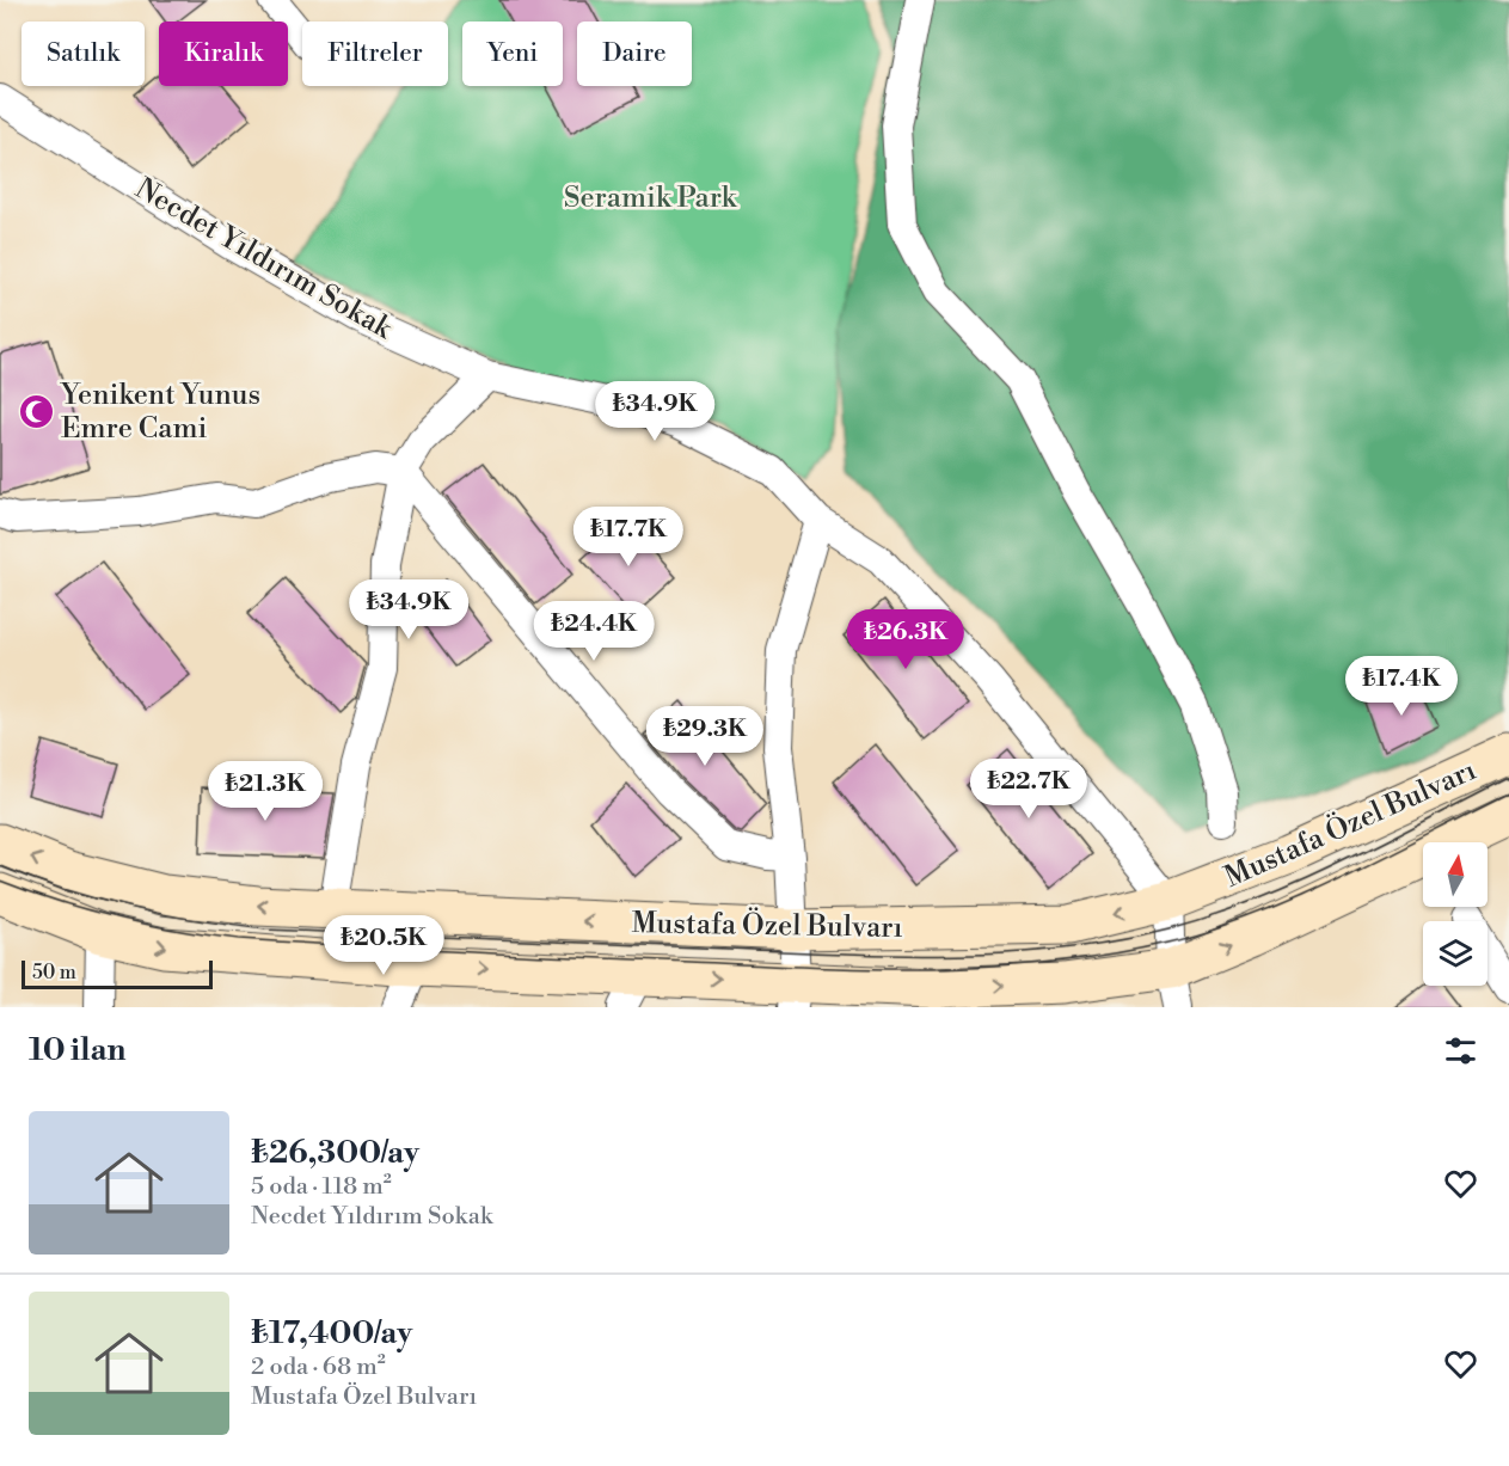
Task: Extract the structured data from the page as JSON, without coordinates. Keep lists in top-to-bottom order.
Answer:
{
  "streets": {
    "main road": ["Mustafa Özel Bulvarı"],
    "street": ["Necdet Yıldırım Sokak"]
  },
  "crossings": [
    ["Necdet Yıldırım Sokak", "Mustafa Özel Bulvarı"]
  ],
  "parks": ["Seramik Park"],
  "places": {
    "mosque": ["Yenikent Yunus Emre Cami"]
  },
  "scale_bar": "50 m",
  "north": "top",
  "page": {
    "chip": [
      "Satılık",
      "Kiralık",
      "Filtreler",
      "Yeni",
      "Daire"
    ],
    "price": [
      "₺34.9K",
      "₺17.7K",
      "₺34.9K",
      "₺24.4K",
      "₺26.3K",
      "₺17.4K",
      "₺29.3K",
      "₺22.7K",
      "₺21.3K",
      "₺20.5K"
    ],
    "scale": "50 m",
    "heading": "10 ilan",
    "list": [
      {
        "name": "₺26,300/ay",
        "note": "5 oda · 118 m² · Necdet Yıldırım Sokak"
      },
      {
        "name": "₺17,400/ay",
        "note": "2 oda · 68 m² · Mustafa Özel Bulvarı"
      }
    ]
  }
}
